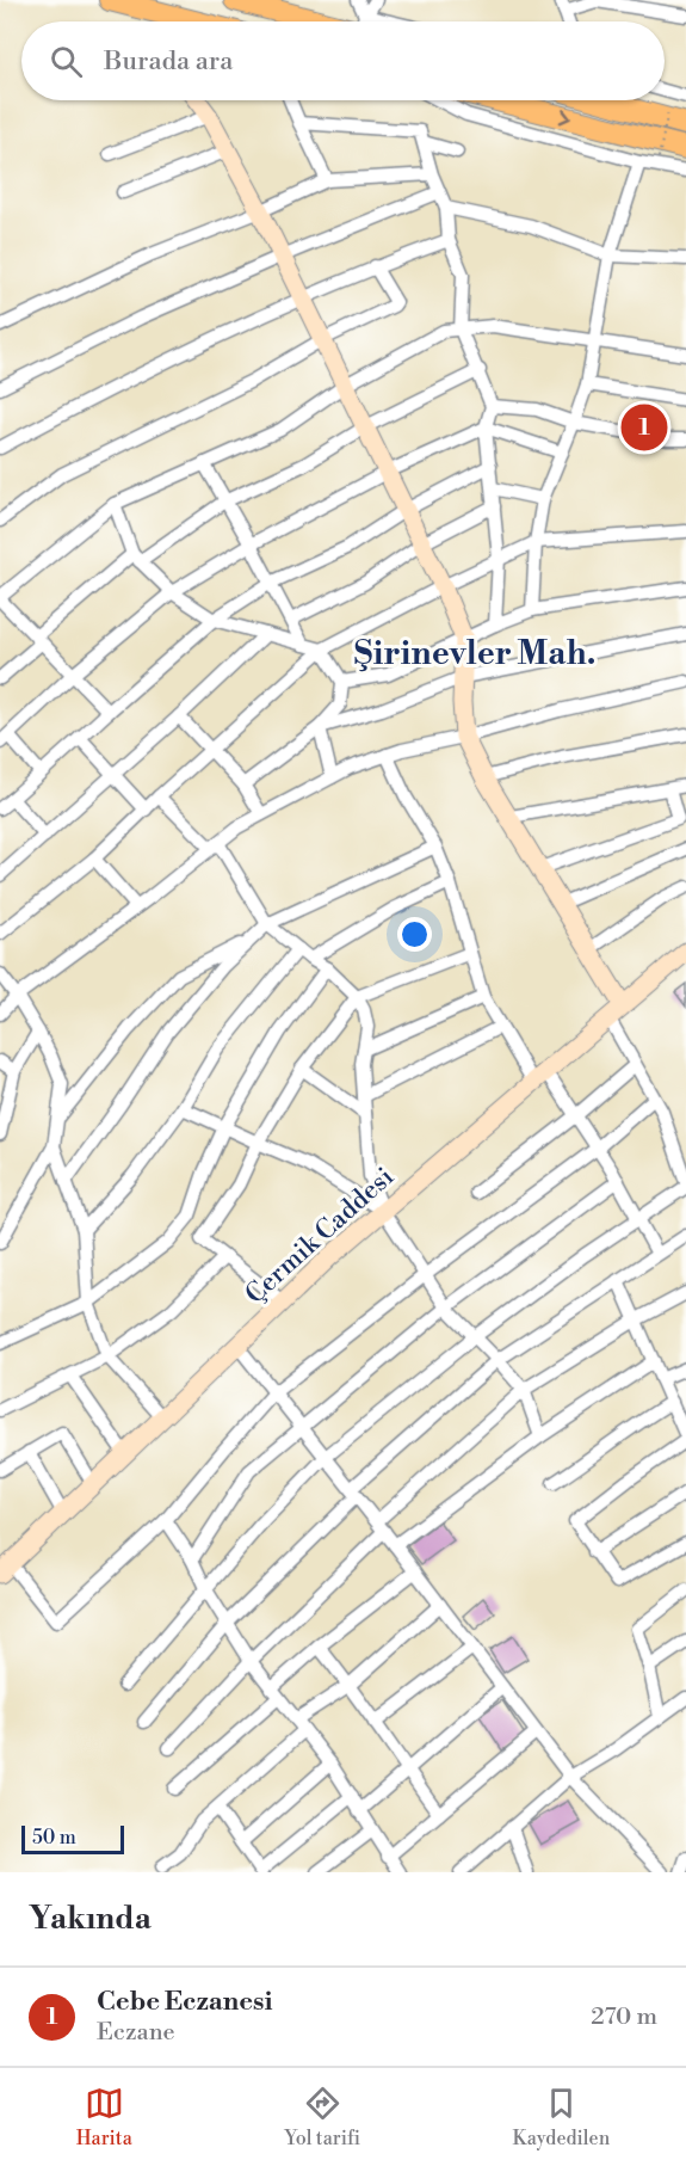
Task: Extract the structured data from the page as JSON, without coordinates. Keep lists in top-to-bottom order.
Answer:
{
  "streets": {
    "street": ["Çermik Caddesi"]
  },
  "districts": ["Şirinevler Mah."],
  "scale_bar": "50 m",
  "page": {
    "search": "Burada ara",
    "pins": "1",
    "scale": "50 m",
    "heading": "Yakında",
    "list": [
      {
        "mark": "1",
        "name": "Cebe Eczanesi",
        "note": "Eczane",
        "value": "270 m"
      }
    ],
    "nav": ["Harita", "Yol tarifi", "Kaydedilen"]
  }
}
